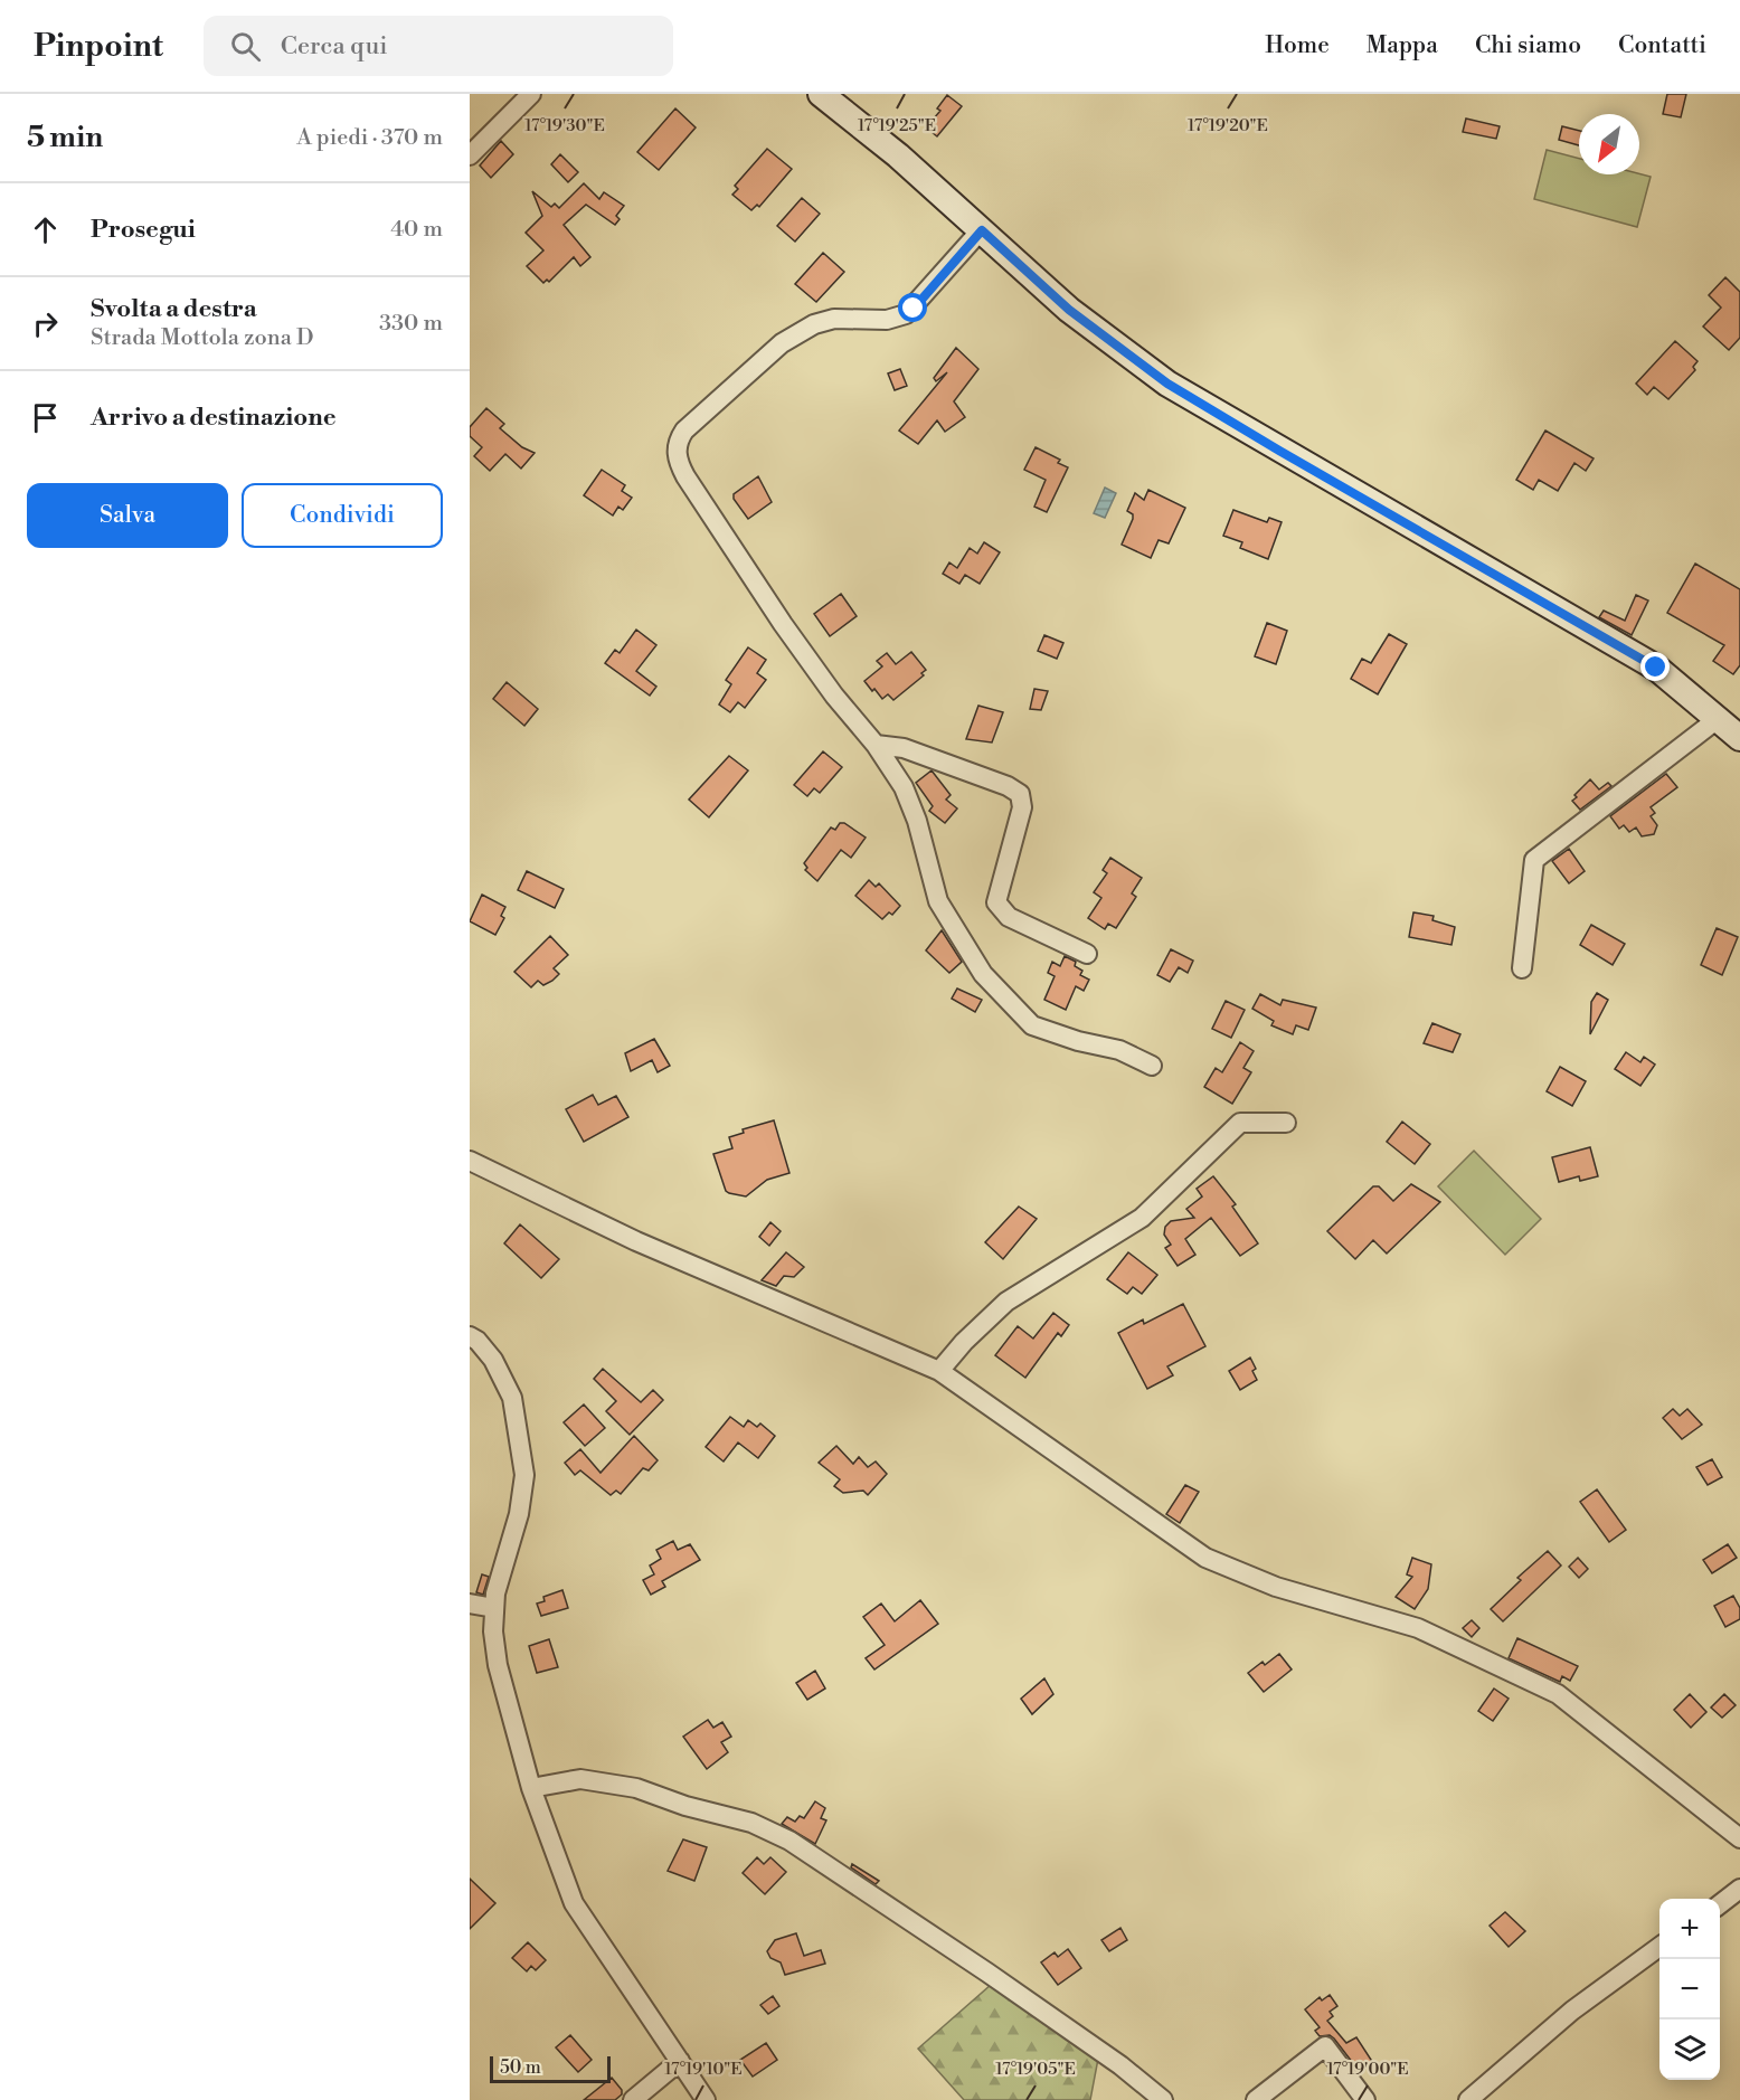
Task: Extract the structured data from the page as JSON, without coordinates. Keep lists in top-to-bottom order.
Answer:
{
  "scale_bar": "50 m",
  "north": "bottom left",
  "page": {
    "header": "Pinpoint",
    "search": "Cerca qui",
    "nav": [
      "Home",
      "Mappa",
      "Chi siamo",
      "Contatti"
    ],
    "heading": ["5 min", "A piedi · 370 m"],
    "list": [
      ["Prosegui", "40 m"],
      ["Svolta a destra", "Strada Mottola zona D", "330 m"],
      "Arrivo a destinazione"
    ],
    "buttons": ["Salva", "Condividi"],
    "map_buttons": ["+", "−"],
    "scale": "50 m"
  },
  "coordinates": [
    "17°19'30\"E",
    "17°19'25\"E",
    "17°19'20\"E",
    "17°19'10\"E",
    "17°19'05\"E",
    "17°19'00\"E"
  ]
}
